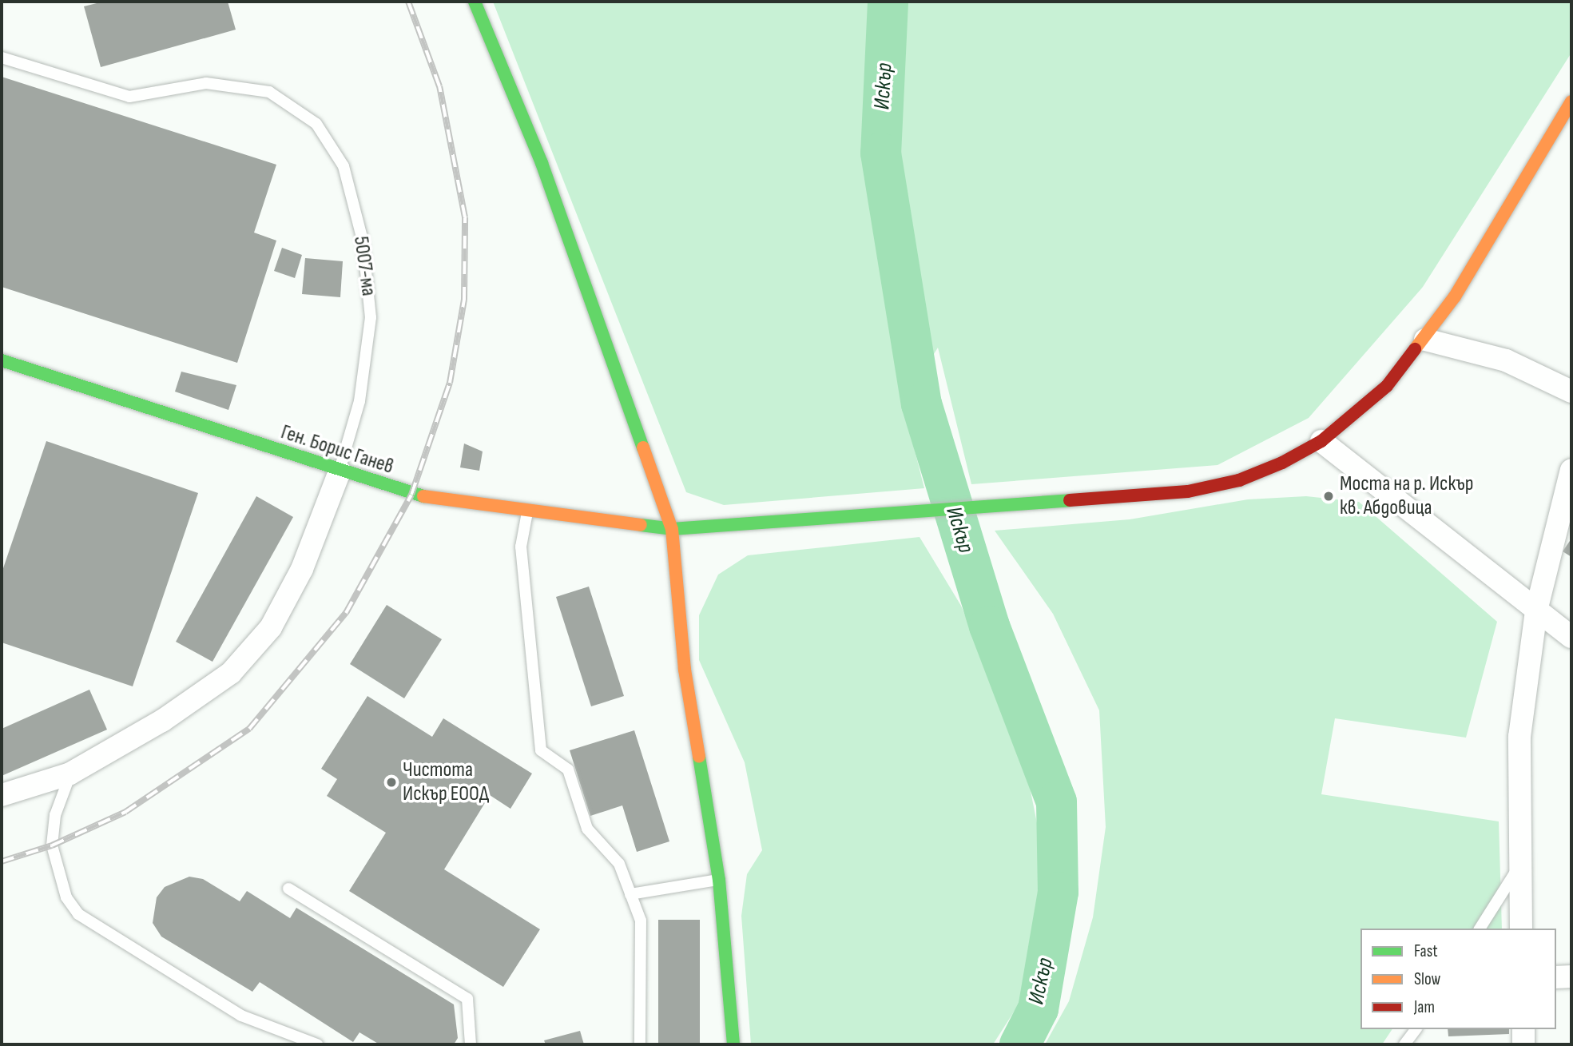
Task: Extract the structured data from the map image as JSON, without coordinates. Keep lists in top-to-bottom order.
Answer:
{
  "streets": {
    "street": ["Ген. Борис Ганев"],
    "lane": ["5007-ма"]
  },
  "crossings": [
    ["5007-ма", "Ген. Борис Ганев"]
  ],
  "water": ["Искър"],
  "places": ["Моста на р. Искър кв. Абдовица", "Чистота Искър ЕООД"],
  "legend": ["Fast", "Slow", "Jam"]
}
